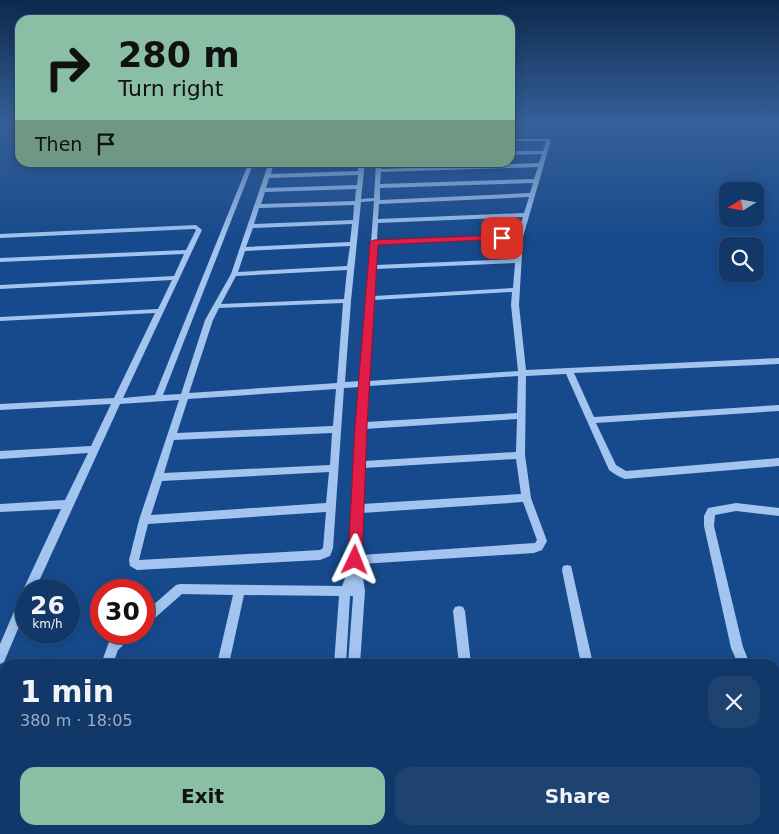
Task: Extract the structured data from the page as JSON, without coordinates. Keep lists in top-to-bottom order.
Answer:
{
  "north": "left",
  "page": {
    "turn": ["280 m", "Turn right"],
    "then": "Then",
    "speed": "26 km/h",
    "limit": "30",
    "heading": ["1 min", "380 m · 18:05"],
    "buttons": ["Exit", "Share"]
  }
}
